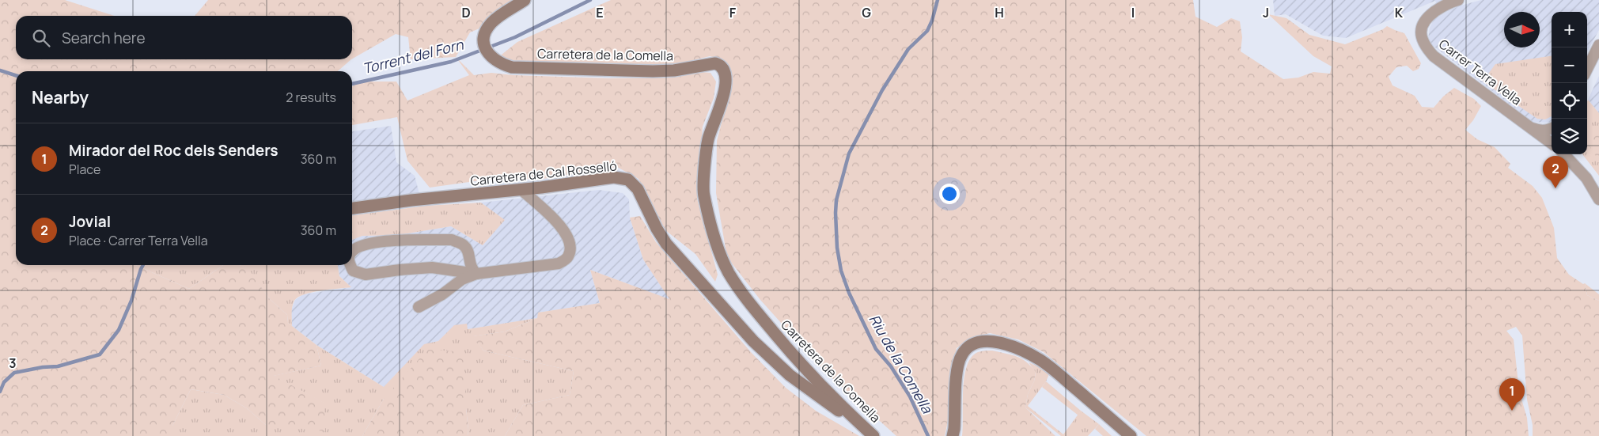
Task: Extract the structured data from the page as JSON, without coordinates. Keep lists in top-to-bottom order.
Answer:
{
  "streets": {
    "main road": ["Carretera de la Comella", "Carretera de Cal Rosselló"],
    "street": ["Carrer Terra Vella"]
  },
  "crossings": [
    ["Carretera de la Comella", "Carretera de Cal Rosselló"]
  ],
  "water": ["Torrent del Forn", "Riu de la Comella"],
  "north": "right",
  "page": {
    "map_buttons": ["+", "−"],
    "search": "Search here",
    "heading": ["Nearby", "2 results"],
    "list": [
      {
        "mark": "1",
        "name": "Mirador del Roc dels Senders",
        "note": "Place",
        "value": "360 m"
      },
      {
        "mark": "2",
        "name": "Jovial",
        "note": "Place · Carrer Terra Vella",
        "value": "360 m"
      }
    ],
    "pins": ["2", "1"]
  },
  "grid": {
    "columns": [
      "D",
      "E",
      "F",
      "G",
      "H",
      "I",
      "J",
      "K"
    ],
    "rows": ["3"]
  }
}
